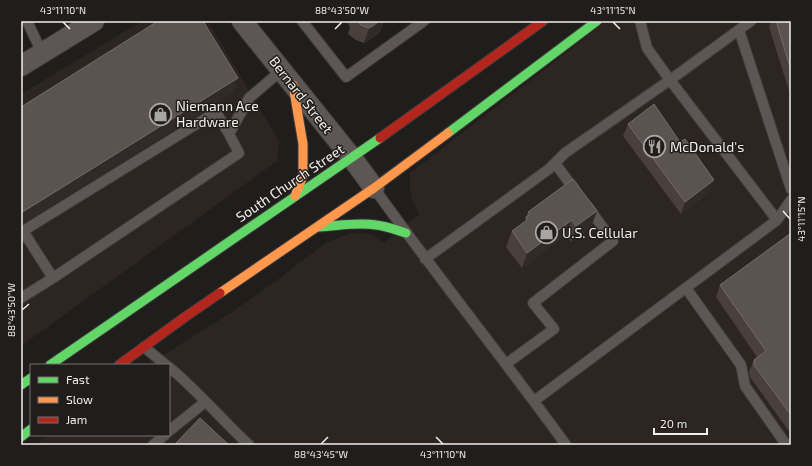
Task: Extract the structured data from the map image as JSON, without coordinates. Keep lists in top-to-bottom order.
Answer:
{
  "streets": {
    "main road": ["South Church Street"],
    "street": ["Bernard Street"]
  },
  "crossings": [
    ["Bernard Street", "South Church Street"]
  ],
  "places": {
    "shop": ["Niemann Ace Hardware", "U.S. Cellular"],
    "restaurant": ["McDonald's"]
  },
  "legend": ["Fast", "Slow", "Jam"],
  "scale_bar": "20 m",
  "coordinates": [
    "43°11'10\"N",
    "88°43'50\"W",
    "43°11'15\"N",
    "88°43'45\"W"
  ]
}
